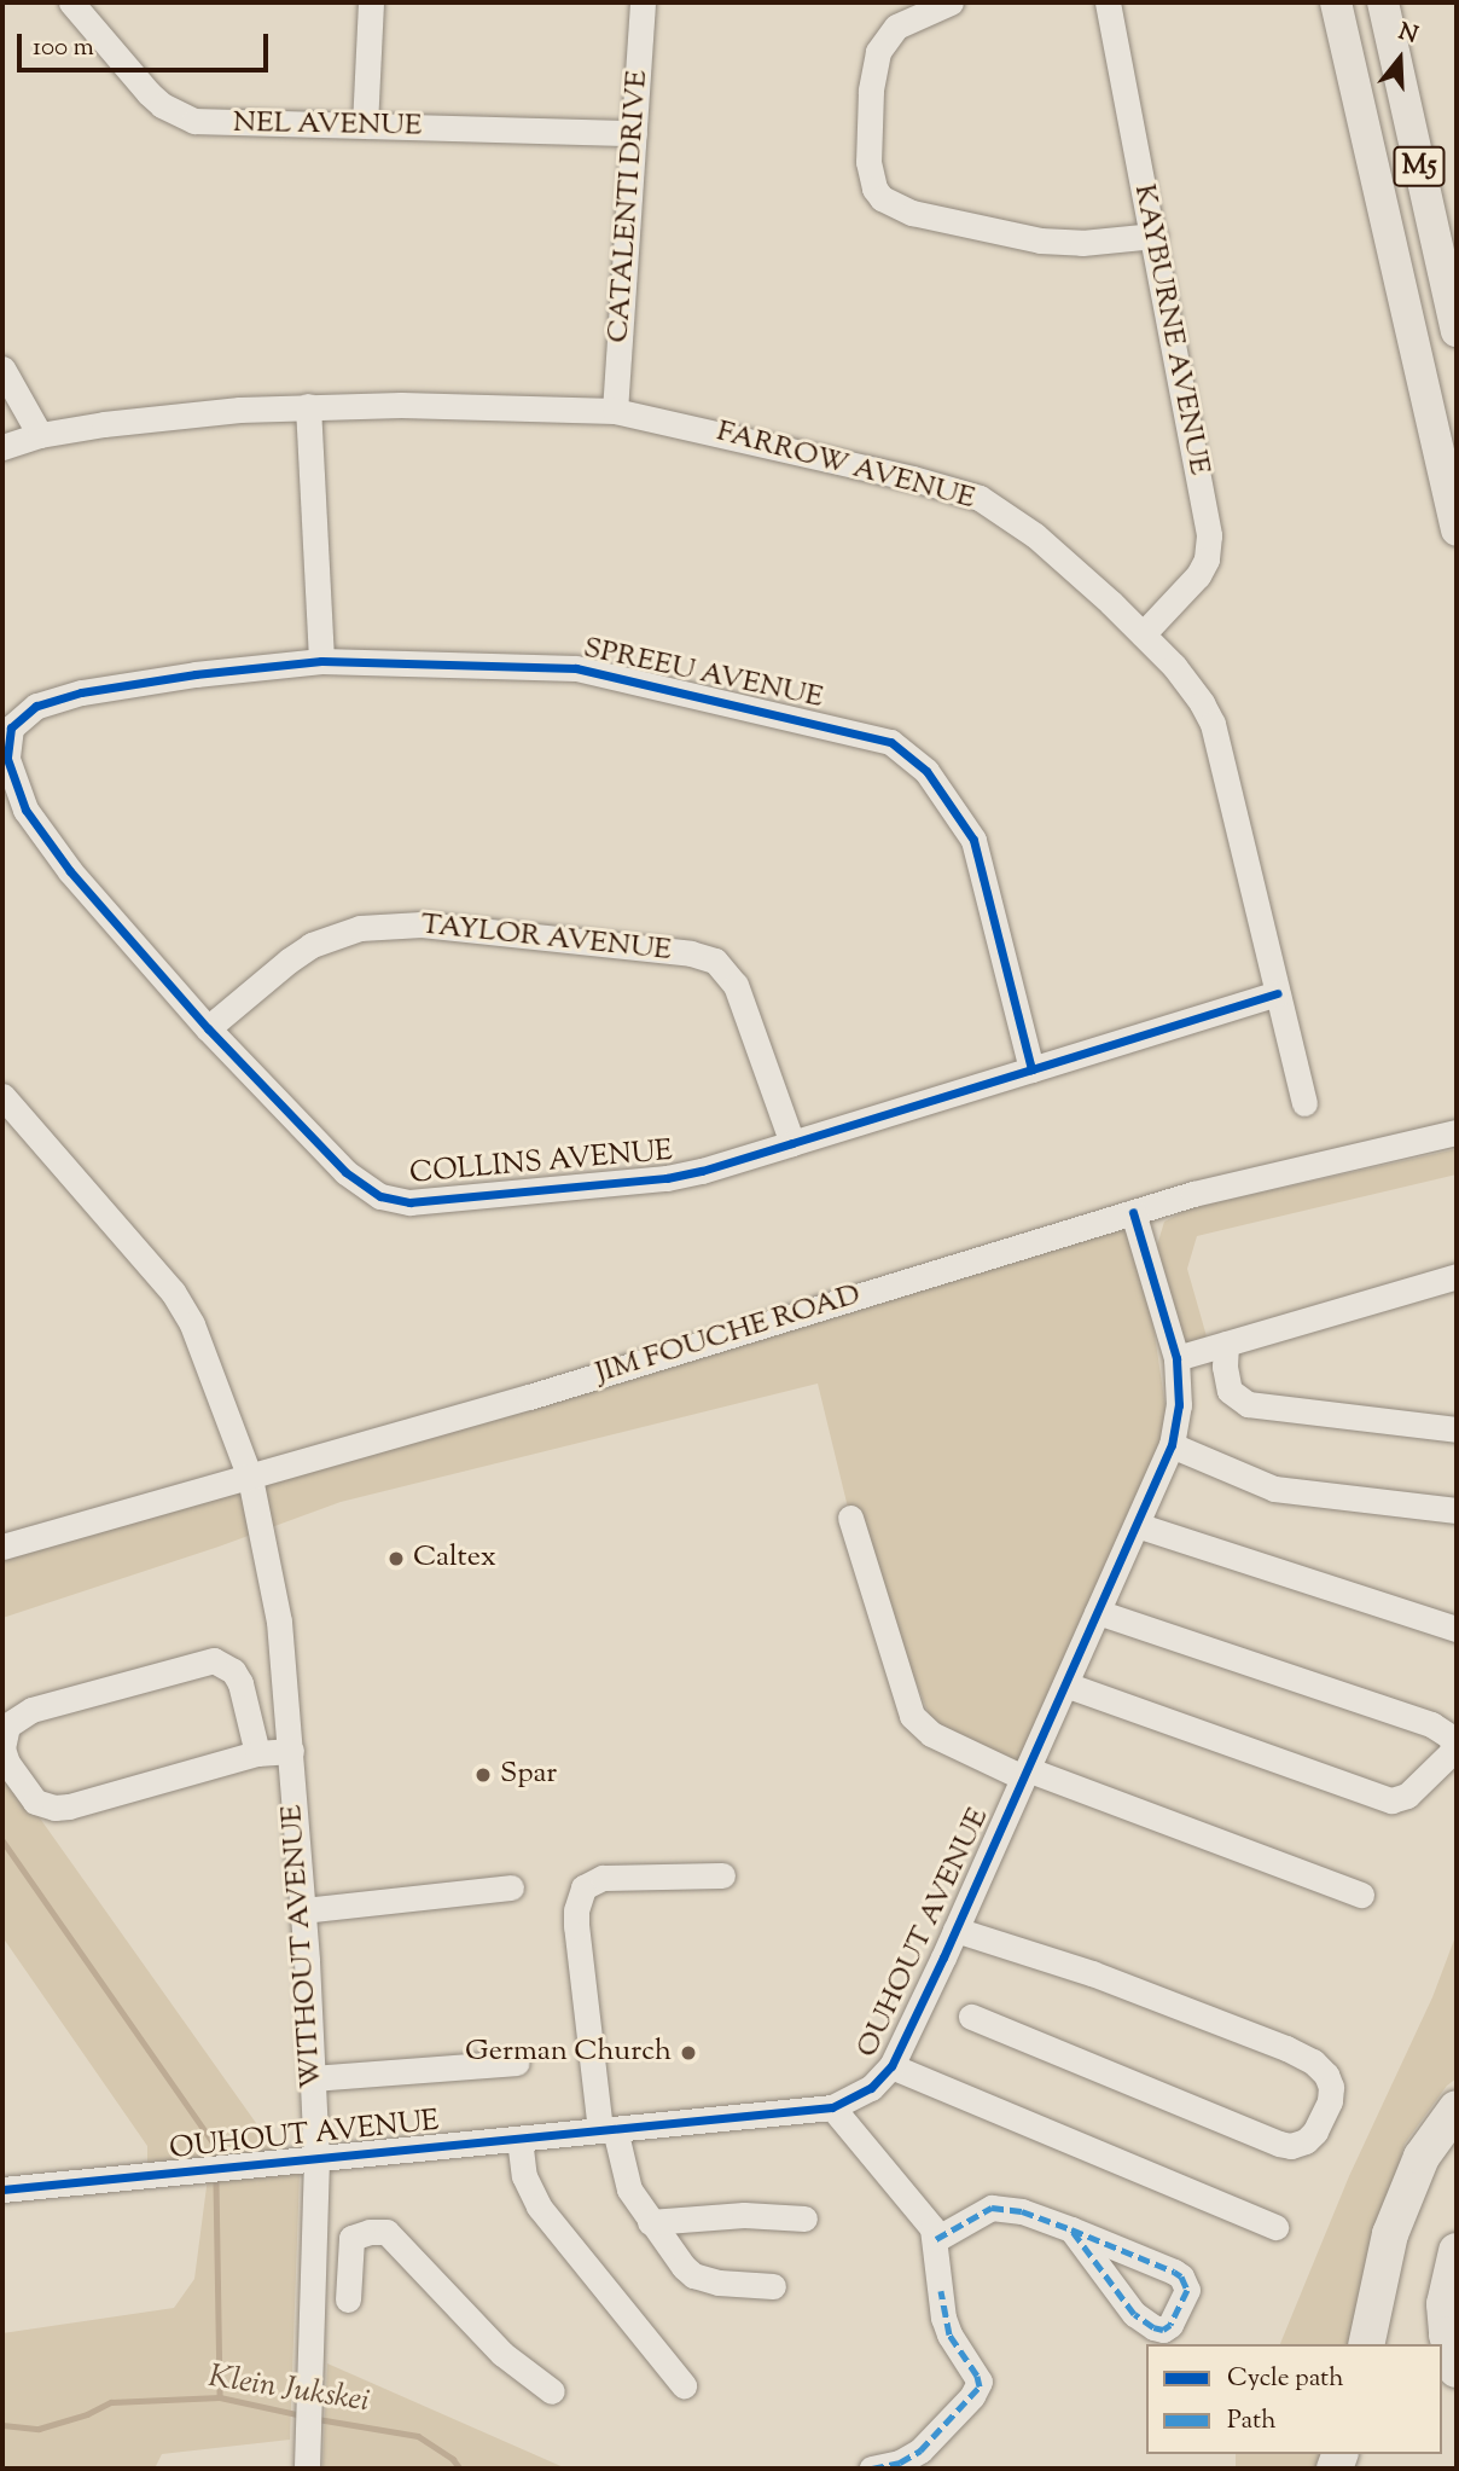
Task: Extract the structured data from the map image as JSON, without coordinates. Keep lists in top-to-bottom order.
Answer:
{
  "streets": {
    "main road": ["M5"],
    "street": [
      "NEL AVENUE",
      "CATALENTI DRIVE",
      "KAYBURNE AVENUE",
      "FARROW AVENUE",
      "SPREEU AVENUE",
      "TAYLOR AVENUE",
      "COLLINS AVENUE",
      "JIM FOUCHE ROAD",
      "OUHOUT AVENUE",
      "WITHOUT AVENUE"
    ]
  },
  "crossings": [
    ["NEL AVENUE", "CATALENTI DRIVE"],
    ["CATALENTI DRIVE", "FARROW AVENUE"],
    ["KAYBURNE AVENUE", "FARROW AVENUE"],
    ["FARROW AVENUE", "COLLINS AVENUE"],
    ["SPREEU AVENUE", "COLLINS AVENUE"],
    ["TAYLOR AVENUE", "COLLINS AVENUE"],
    ["JIM FOUCHE ROAD", "OUHOUT AVENUE"],
    ["JIM FOUCHE ROAD", "WITHOUT AVENUE"],
    ["OUHOUT AVENUE", "WITHOUT AVENUE"]
  ],
  "water": ["Klein Jukskei"],
  "places": ["Caltex", "Spar", "German Church"],
  "legend": ["Cycle path", "Path"],
  "scale_bar": "100 m",
  "north": "top"
}
